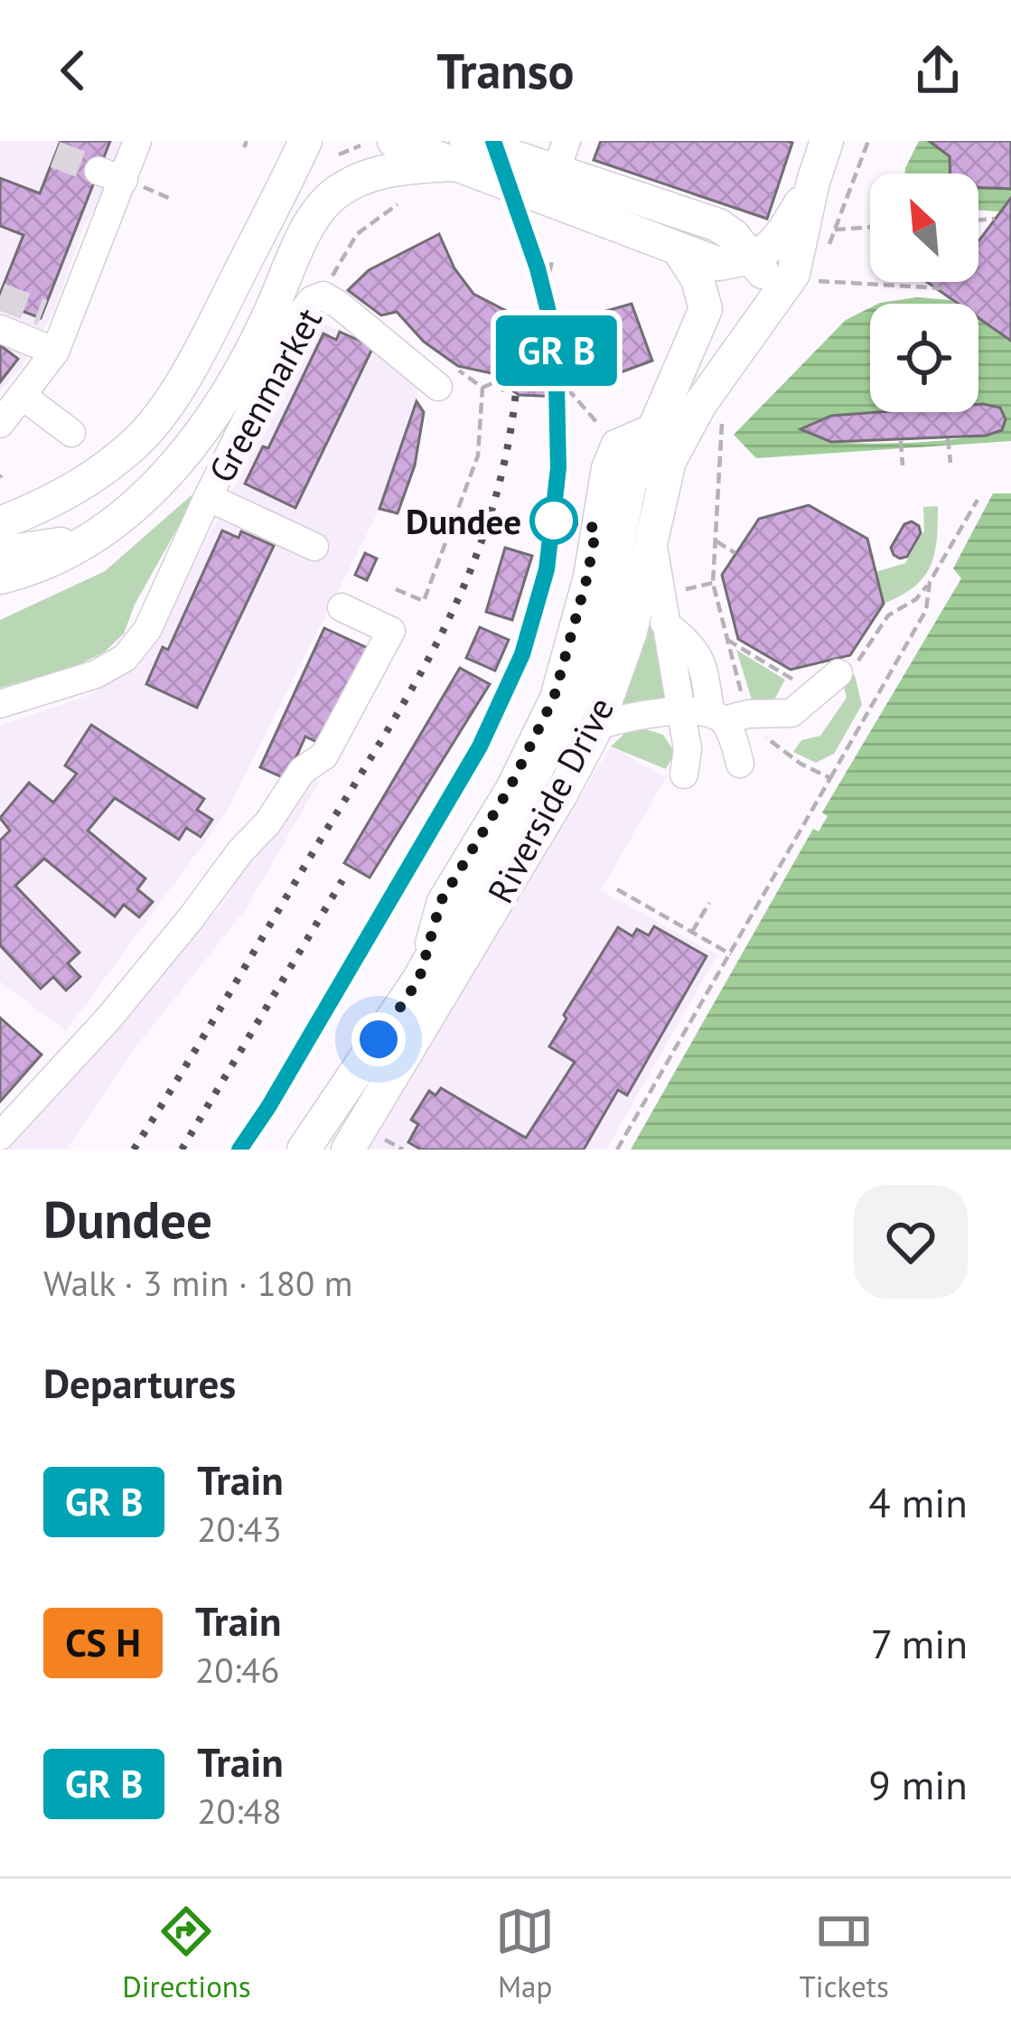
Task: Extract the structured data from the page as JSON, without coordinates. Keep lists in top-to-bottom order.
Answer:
{
  "streets": {
    "main road": ["Riverside Drive"],
    "street": ["Greenmarket"]
  },
  "places": ["Dundee"],
  "north": "top left",
  "page": {
    "header": "Transo",
    "on_map": "GR B",
    "heading": [
      ["Dundee", "Walk · 3 min · 180 m"],
      "Departures"
    ],
    "list": [
      {
        "mark": "GR B",
        "name": "Train",
        "note": "20:43",
        "value": "4 min"
      },
      {
        "mark": "CS H",
        "name": "Train",
        "note": "20:46",
        "value": "7 min"
      },
      {
        "mark": "GR B",
        "name": "Train",
        "note": "20:48",
        "value": "9 min"
      }
    ],
    "tabs": ["Directions", "Map", "Tickets"]
  }
}
